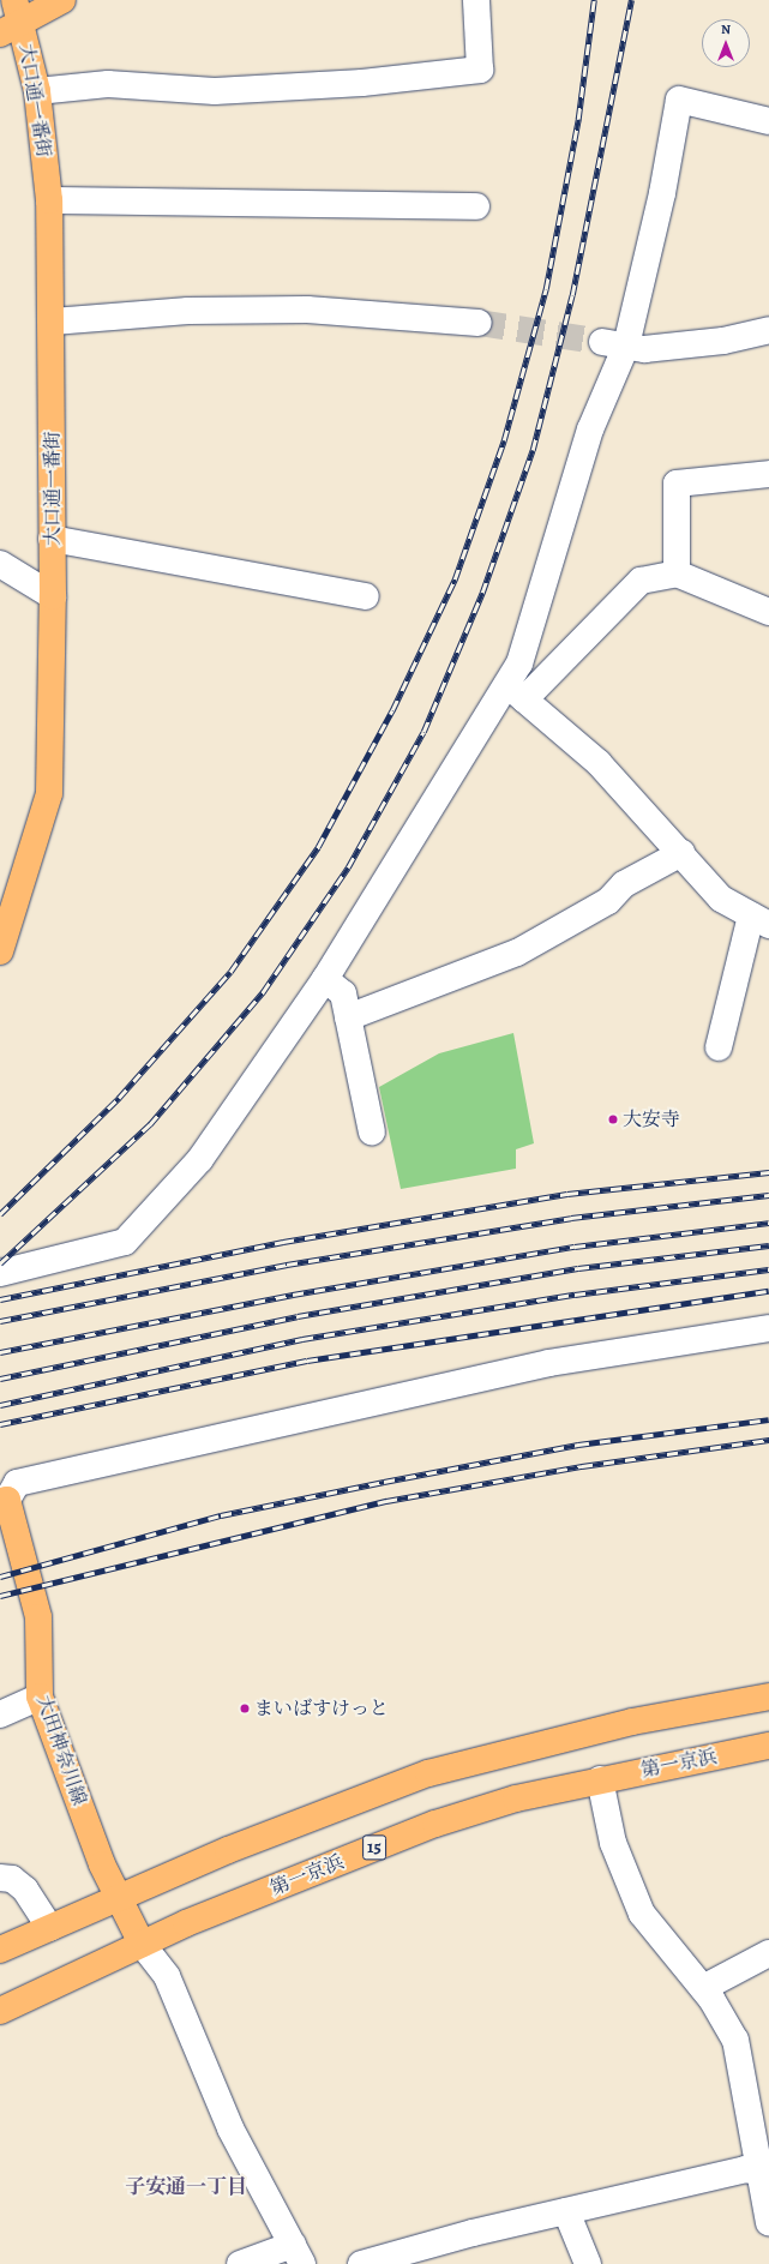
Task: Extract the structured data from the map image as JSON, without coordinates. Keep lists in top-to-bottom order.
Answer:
{
  "streets": {
    "main road": [
      "大口通一番街",
      "大田神奈川線",
      "第一京浜",
      "15"
    ]
  },
  "crossings": [
    ["大田神奈川線", "第一京浜"]
  ],
  "districts": ["子安通一丁目"],
  "places": ["大安寺", "まいばすけっと"],
  "north": "top"
}
